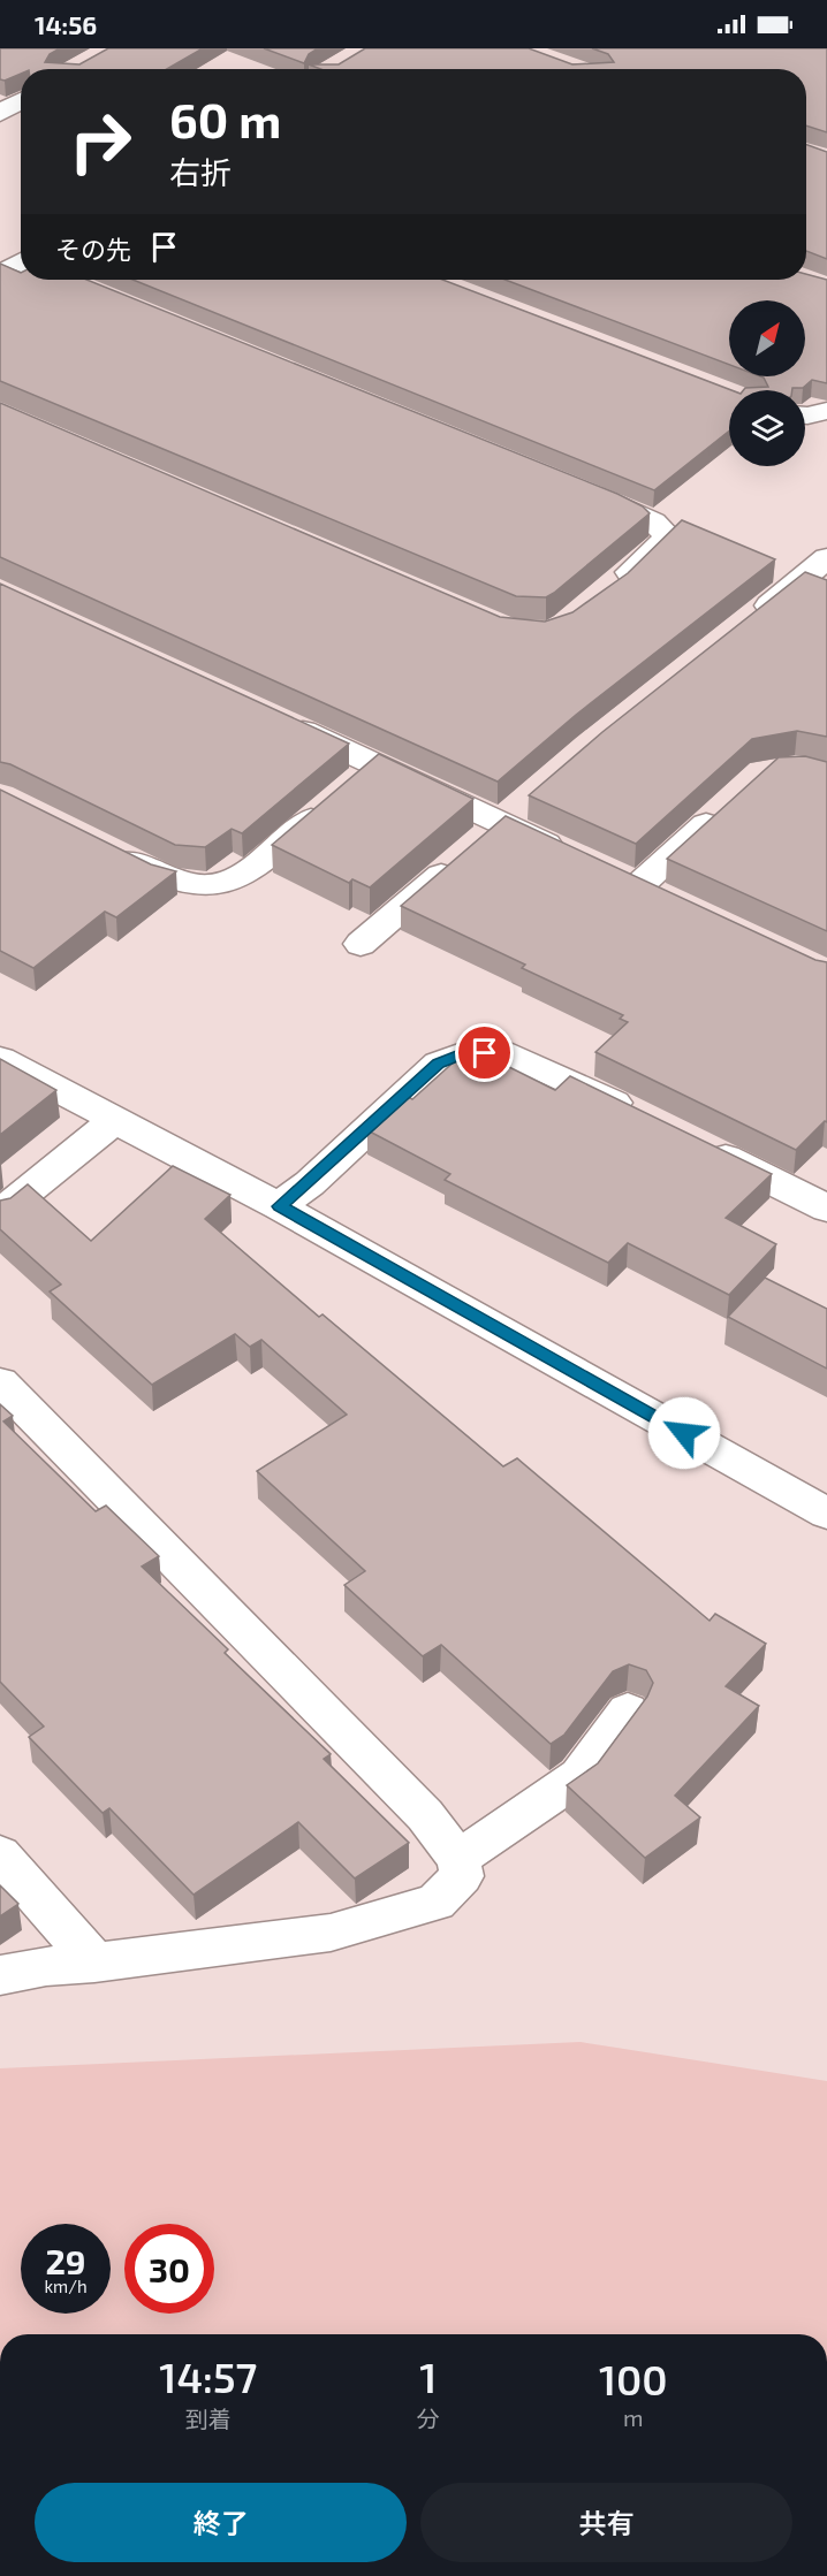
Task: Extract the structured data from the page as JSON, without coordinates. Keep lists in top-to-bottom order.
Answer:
{
  "north": "top right",
  "page": {
    "status": "14:56",
    "turn": ["60 m", "右折"],
    "then": "その先",
    "speed": "29 km/h",
    "limit": "30",
    "eta": [
      "14:57",
      "到着",
      "1",
      "分",
      "100",
      "m"
    ],
    "buttons": ["終了", "共有"]
  }
}
